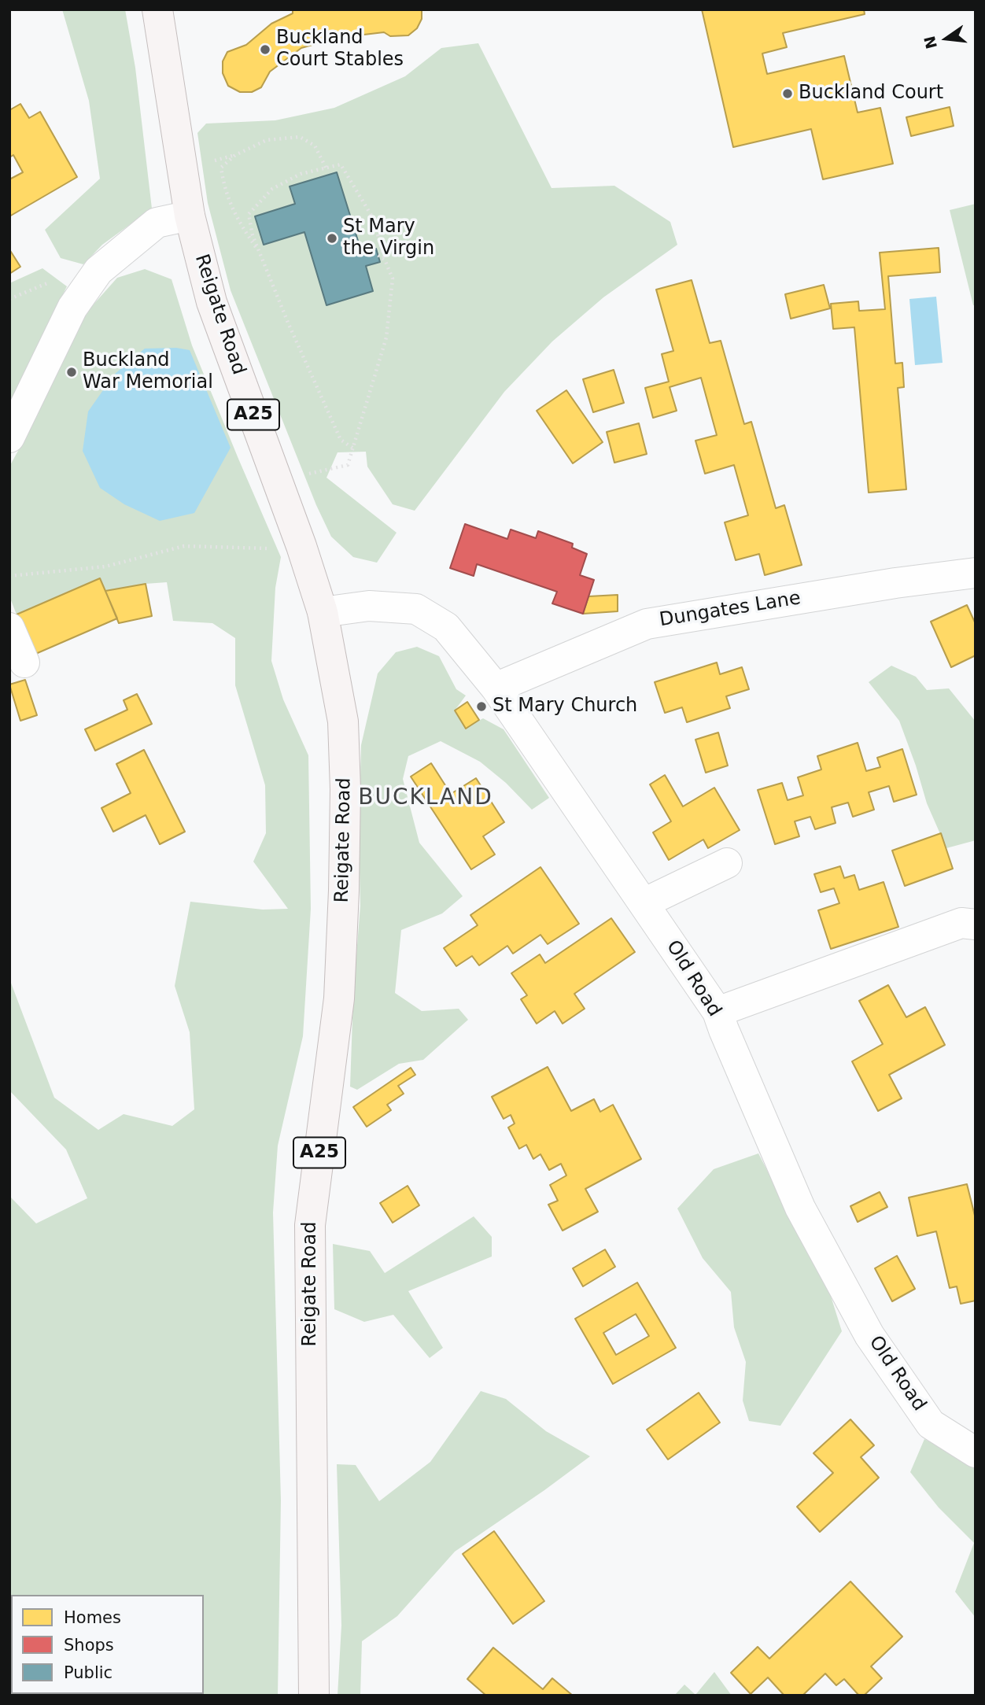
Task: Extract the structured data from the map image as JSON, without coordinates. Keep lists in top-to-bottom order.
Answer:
{
  "streets": {
    "main road": ["Reigate Road", "A25"],
    "street": ["Dungates Lane", "Old Road"]
  },
  "crossings": [
    ["Reigate Road", "Old Road"],
    ["Dungates Lane", "Old Road"]
  ],
  "districts": ["BUCKLAND"],
  "places": [
    "Buckland Court Stables",
    "Buckland Court",
    "St Mary the Virgin",
    "Buckland War Memorial",
    "St Mary Church"
  ],
  "legend": ["Homes", "Shops", "Public"],
  "north": "left"
}
